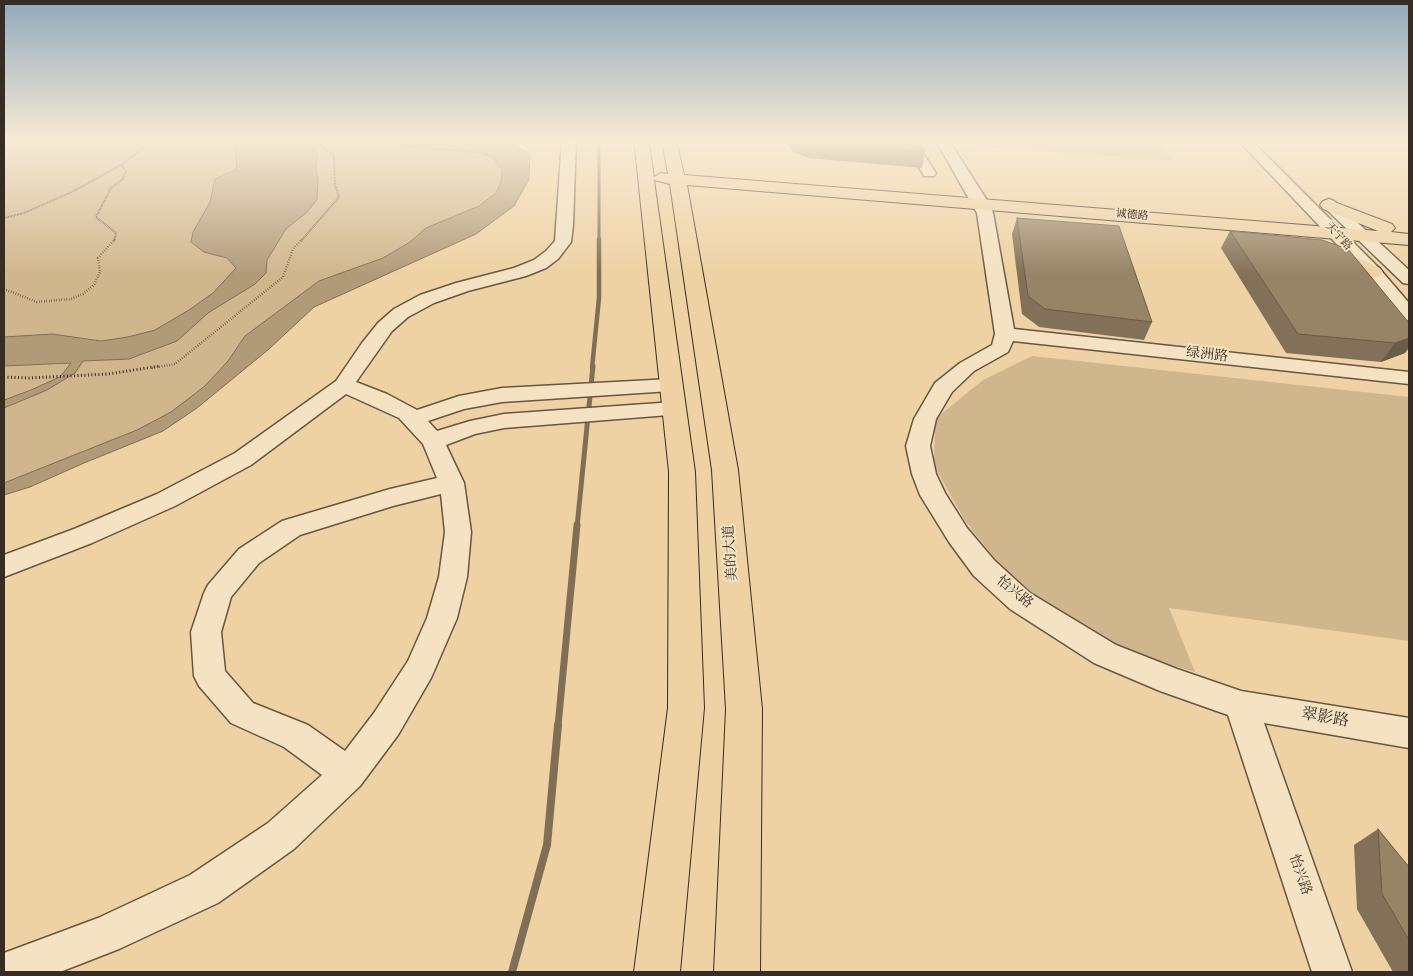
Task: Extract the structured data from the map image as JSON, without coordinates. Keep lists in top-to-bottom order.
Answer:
{
  "streets": {
    "main road": ["诚德路", "美的大道"],
    "street": [
      "天宁路",
      "绿洲路",
      "怡兴路",
      "翠影路"
    ]
  },
  "crossings": [
    ["诚德路", "天宁路"],
    ["诚德路", "美的大道"],
    ["绿洲路", "怡兴路"],
    ["怡兴路", "翠影路"]
  ]
}
